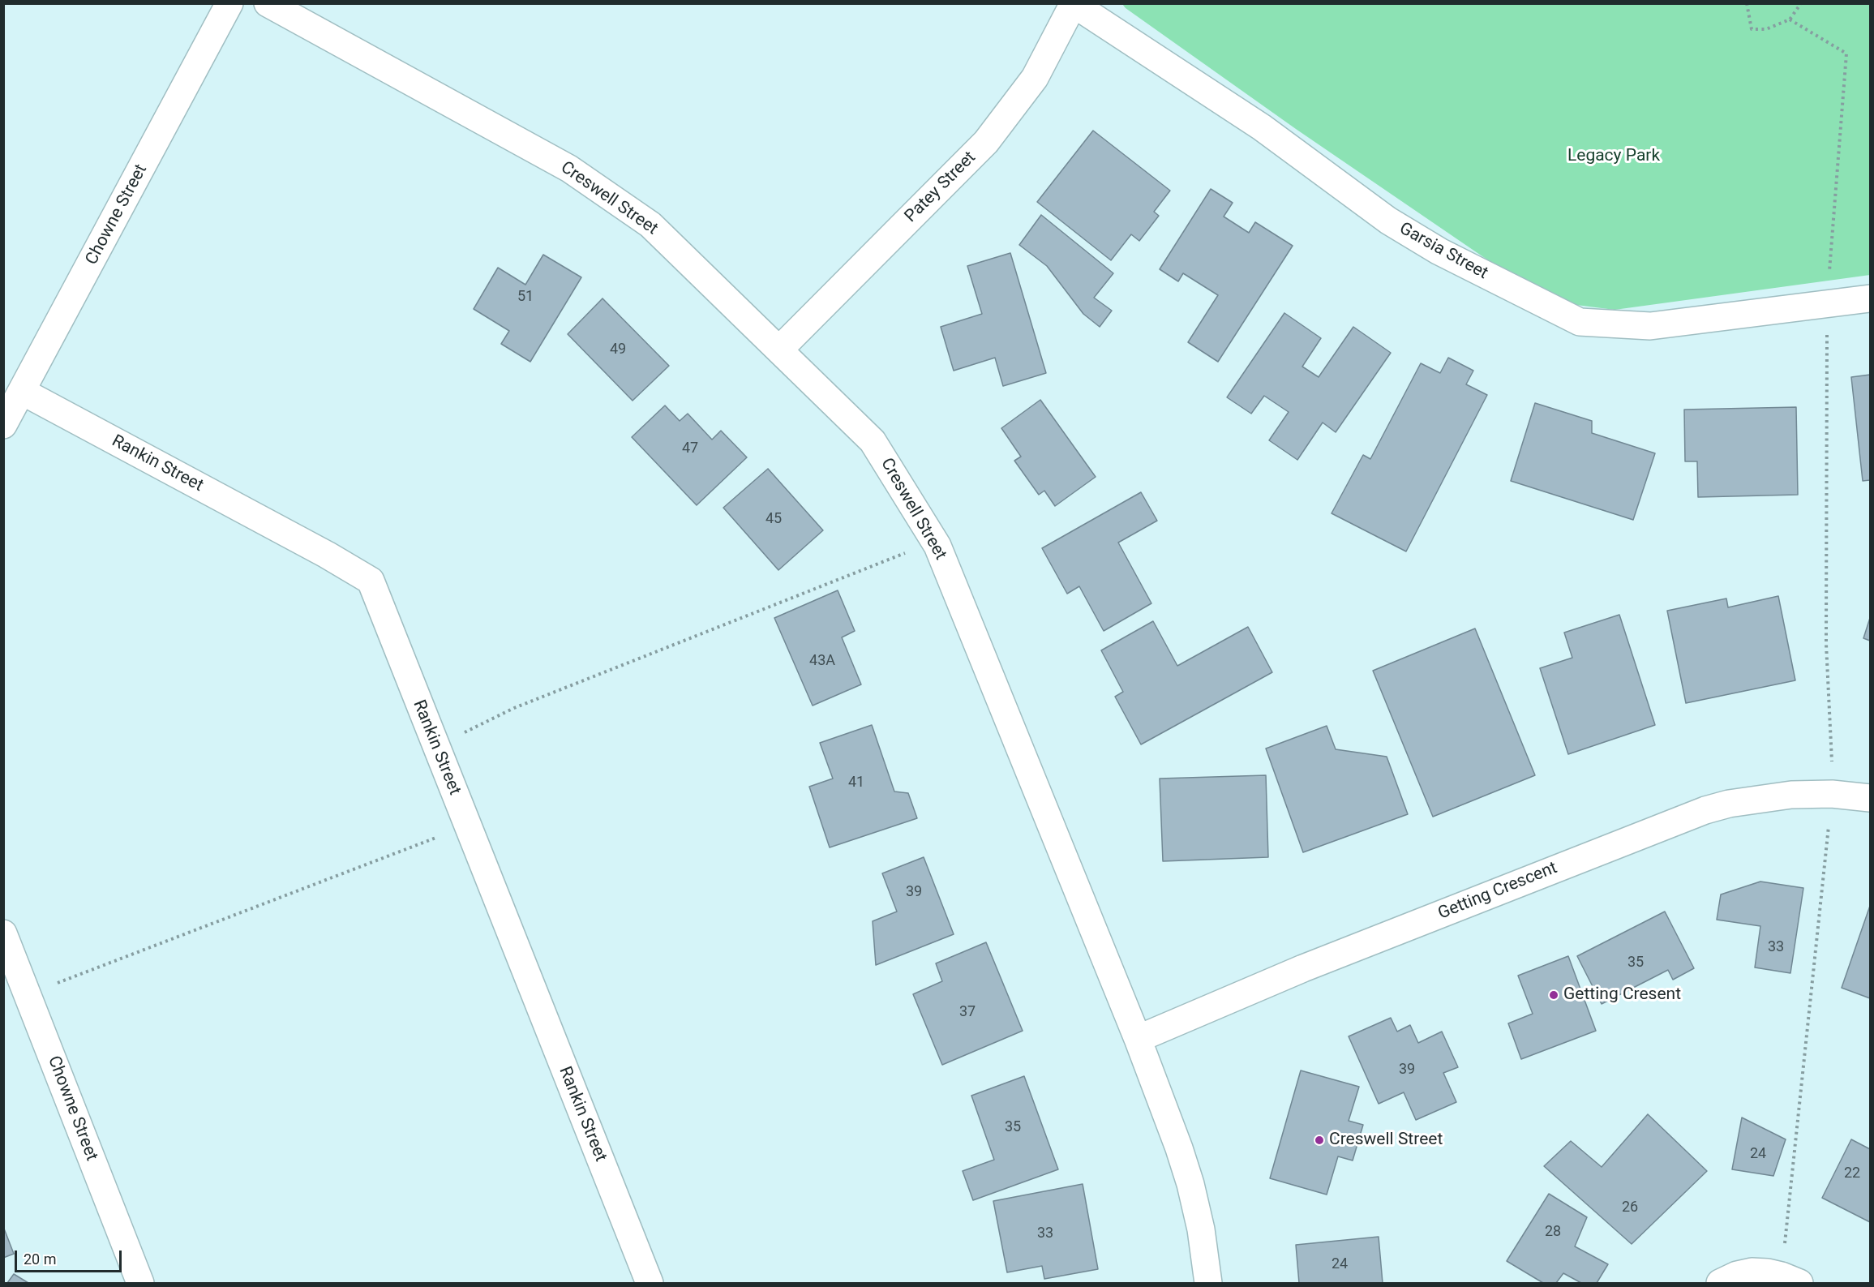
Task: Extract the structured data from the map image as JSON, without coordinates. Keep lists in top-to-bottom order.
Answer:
{
  "streets": {
    "street": [
      "Patey Street",
      "Creswell Street",
      "Chowne Street",
      "Garsia Street",
      "Rankin Street",
      "Getting Crescent"
    ]
  },
  "crossings": [
    ["Patey Street", "Creswell Street"],
    ["Patey Street", "Garsia Street"],
    ["Creswell Street", "Getting Crescent"],
    ["Chowne Street", "Rankin Street"]
  ],
  "parks": ["Legacy Park"],
  "places": ["Getting Cresent", "Creswell Street"],
  "house_numbers": [
    "51",
    "49",
    "47",
    "45",
    "43A",
    "41",
    "39",
    "33",
    "35",
    "37",
    "39",
    "35",
    "24",
    "22",
    "26",
    "28",
    "33",
    "24"
  ],
  "scale_bar": "20 m"
}
